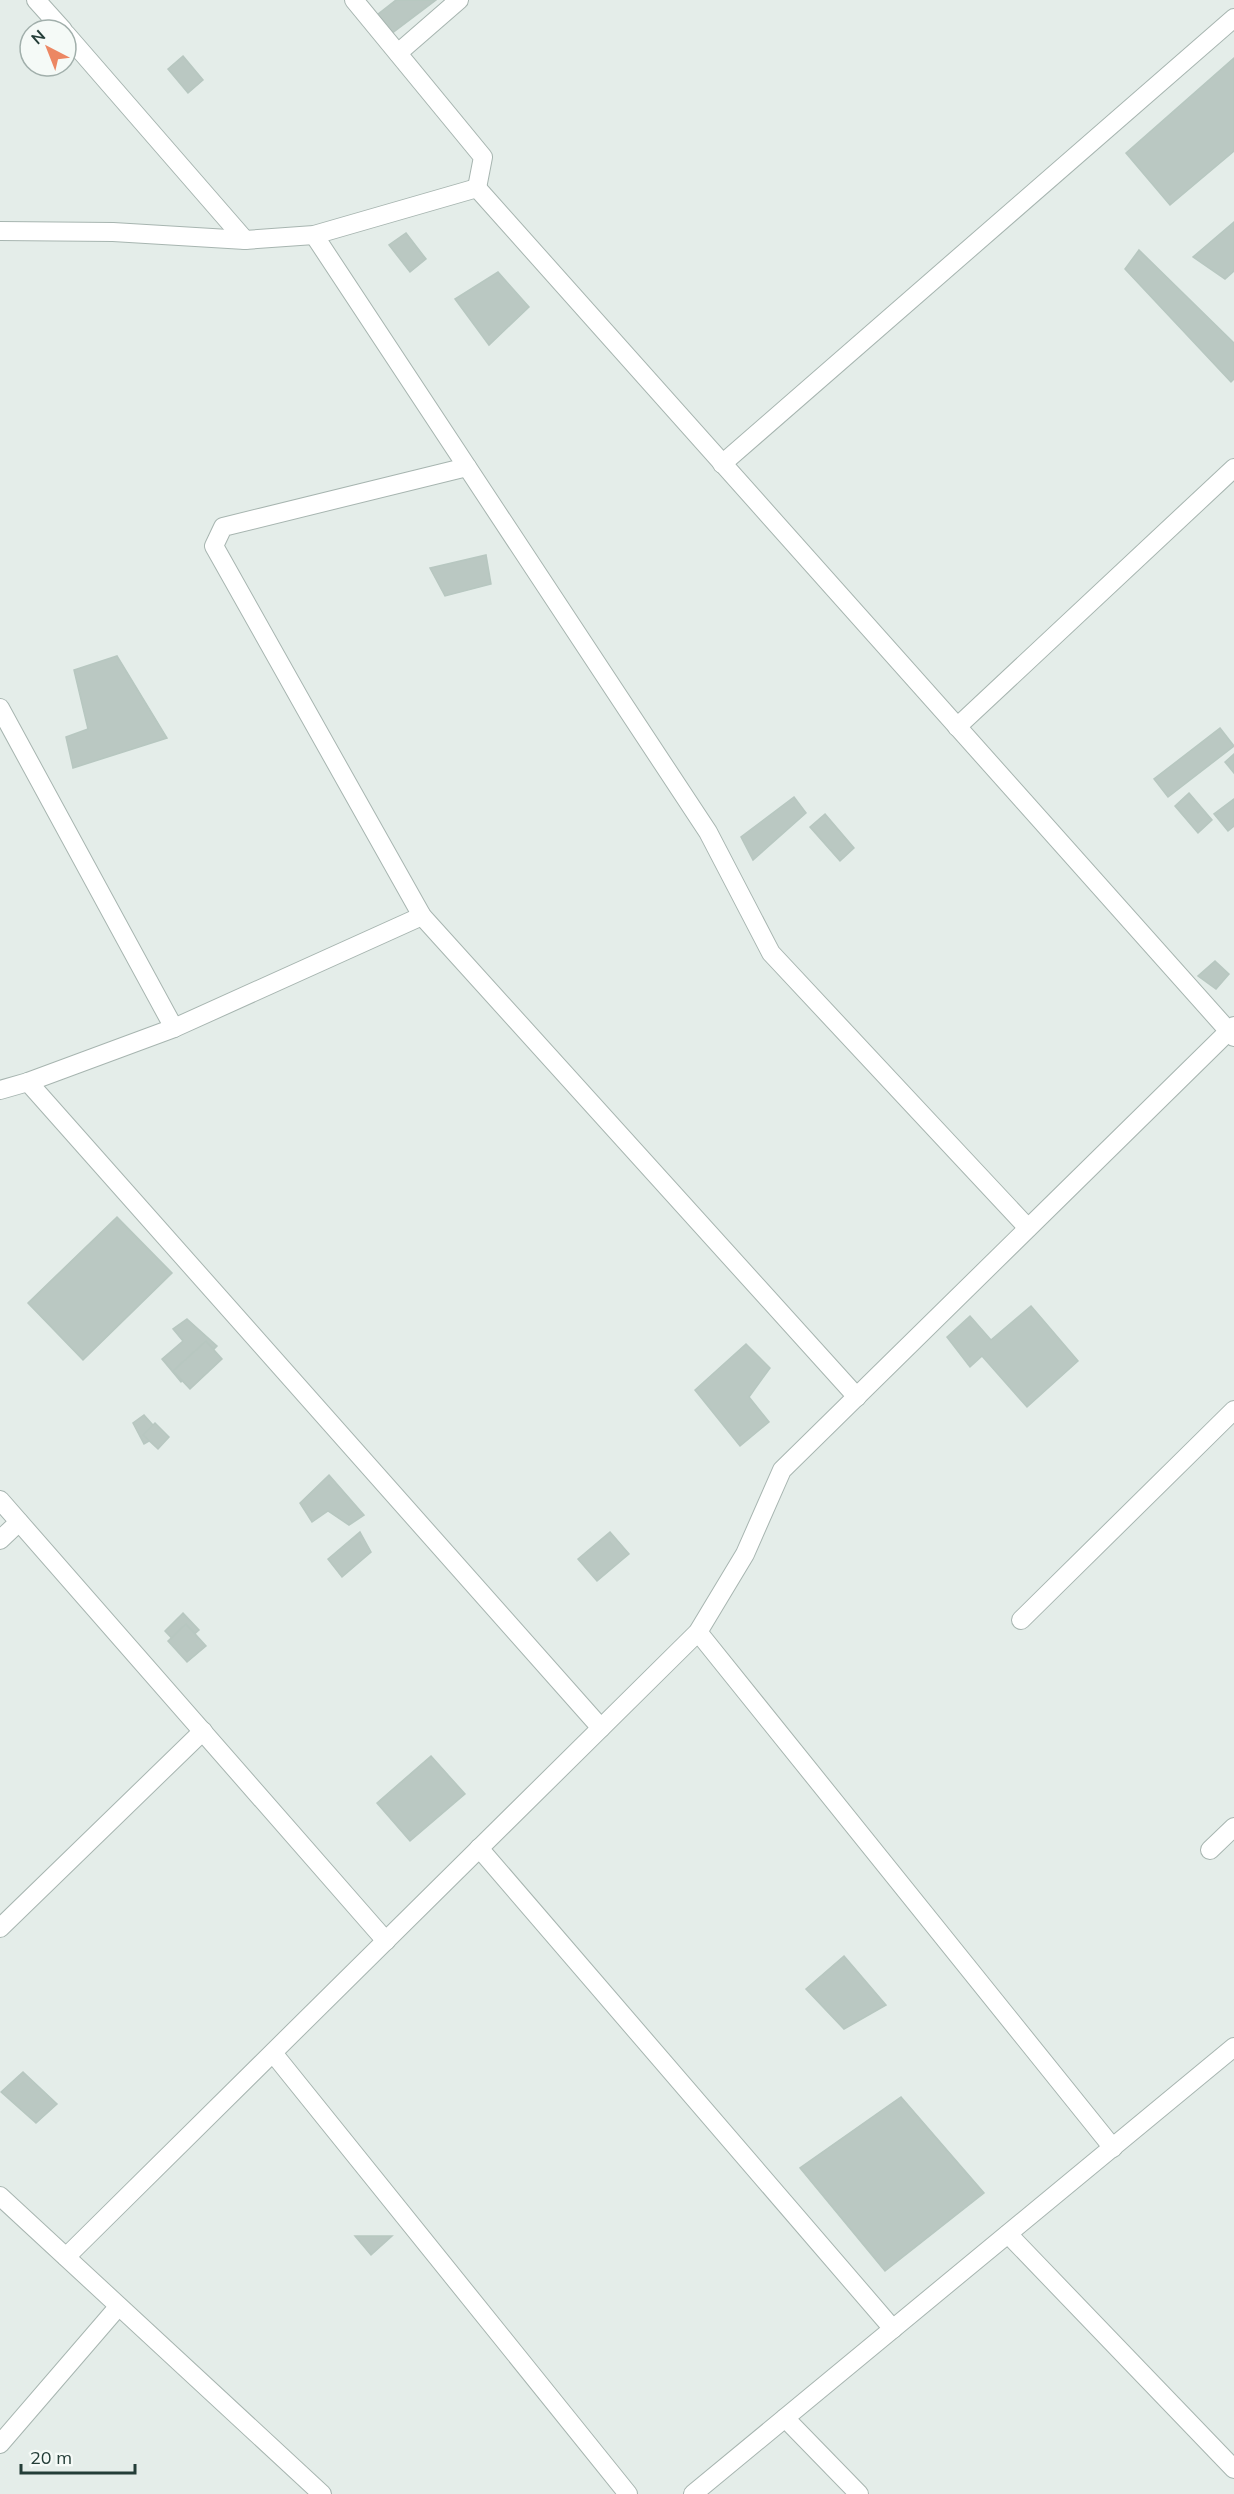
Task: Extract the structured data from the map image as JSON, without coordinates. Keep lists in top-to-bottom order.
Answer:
{
  "scale_bar": "20 m",
  "north": "top left"
}
